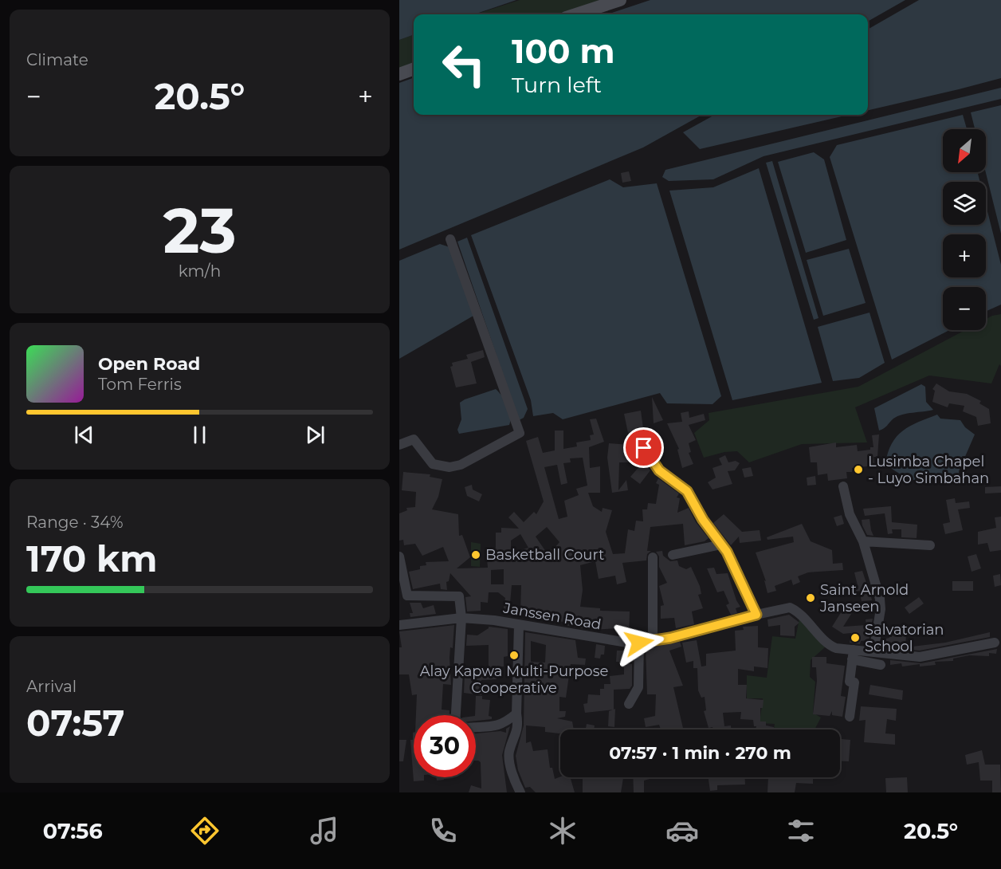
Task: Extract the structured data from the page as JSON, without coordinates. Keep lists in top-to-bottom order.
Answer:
{
  "streets": {
    "street": ["Janssen Road"]
  },
  "places": [
    "Lusimba Chapel - Luyo Simbahan",
    "Basketball Court",
    "Saint Arnold Janseen",
    "Salvatorian School",
    "Alay Kapwa Multi-Purpose Cooperative"
  ],
  "north": "bottom left",
  "page": {
    "tile": [
      "Climate",
      ["23", "km/h"],
      ["Range · 34%", "170 km"],
      ["Arrival", "07:57"]
    ],
    "turn": ["100 m", "Turn left"],
    "heat": ["−", "20.5°", "+"],
    "map_buttons": ["+", "−"],
    "song": ["Open Road", "Tom Ferris"],
    "limit": "30",
    "trip": "07:57 · 1 min · 270 m",
    "tabs": ["07:56", "20.5°"]
  }
}
